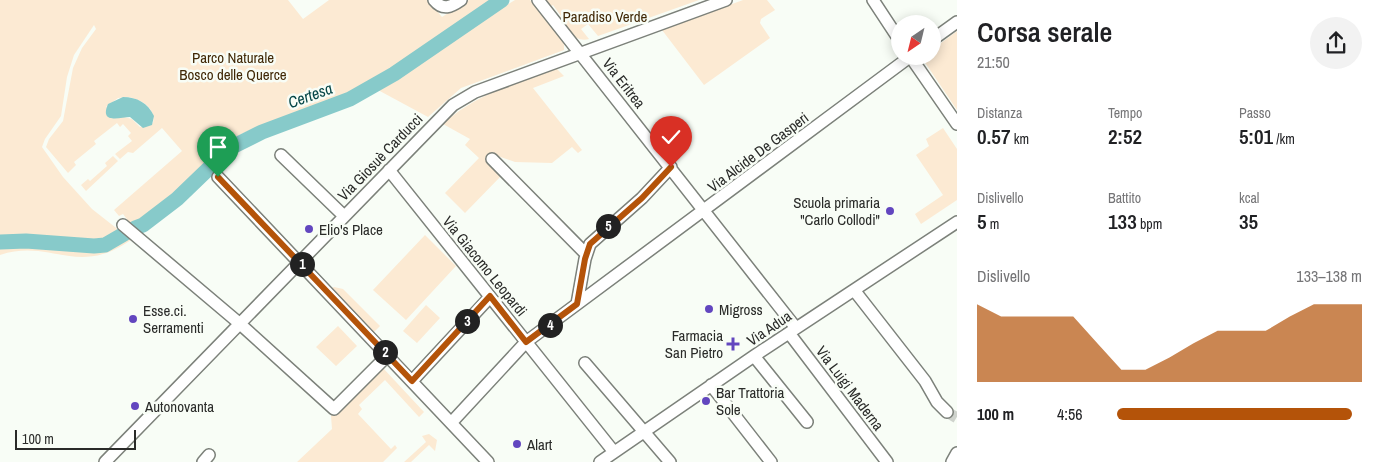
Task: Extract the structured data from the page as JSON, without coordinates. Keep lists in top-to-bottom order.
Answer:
{
  "streets": {
    "street": [
      "Via Eritrea",
      "Via Alcide De Gasperi",
      "Via Giosuè Carducci",
      "Via Giacomo Leopardi",
      "Via Adua",
      "Via Luigi Maderna"
    ]
  },
  "crossings": [
    ["Via Eritrea", "Via Alcide De Gasperi"],
    ["Via Eritrea", "Via Giosuè Carducci"],
    ["Via Eritrea", "Via Adua"],
    ["Via Eritrea", "Via Luigi Maderna"],
    ["Via Alcide De Gasperi", "Via Giacomo Leopardi"],
    ["Via Giosuè Carducci", "Via Giacomo Leopardi"],
    ["Via Giacomo Leopardi", "Via Adua"],
    ["Via Adua", "Via Luigi Maderna"]
  ],
  "water": ["Certesa"],
  "parks": ["Paradiso Verde", "Parco Naturale Bosco delle Querce"],
  "places": {
    "other": [
      "Scuola primaria \"Carlo Collodi\"",
      "Elio's Place",
      "Migross",
      "Esse.ci. Serramenti",
      "Bar Trattoria Sole",
      "Autonovanta",
      "Alart"
    ],
    "health": ["Farmacia San Pietro"]
  },
  "scale_bar": "100 m",
  "north": "bottom left",
  "page": {
    "heading": ["Corsa serale", "21:50"],
    "stats": [
      ["Distanza", "0.57 km"],
      ["Tempo", "2:52"],
      ["Passo", "5:01 /km"],
      ["Dislivello", "5 m"],
      ["Battito", "133 bpm"],
      ["kcal", "35"]
    ],
    "pins": [
      "5",
      "1",
      "3",
      "4",
      "2"
    ],
    "chart": ["Dislivello", "133–138 m"],
    "list": [
      {
        "name": "100 m",
        "note": "4:56"
      }
    ],
    "scale": "100 m"
  }
}
